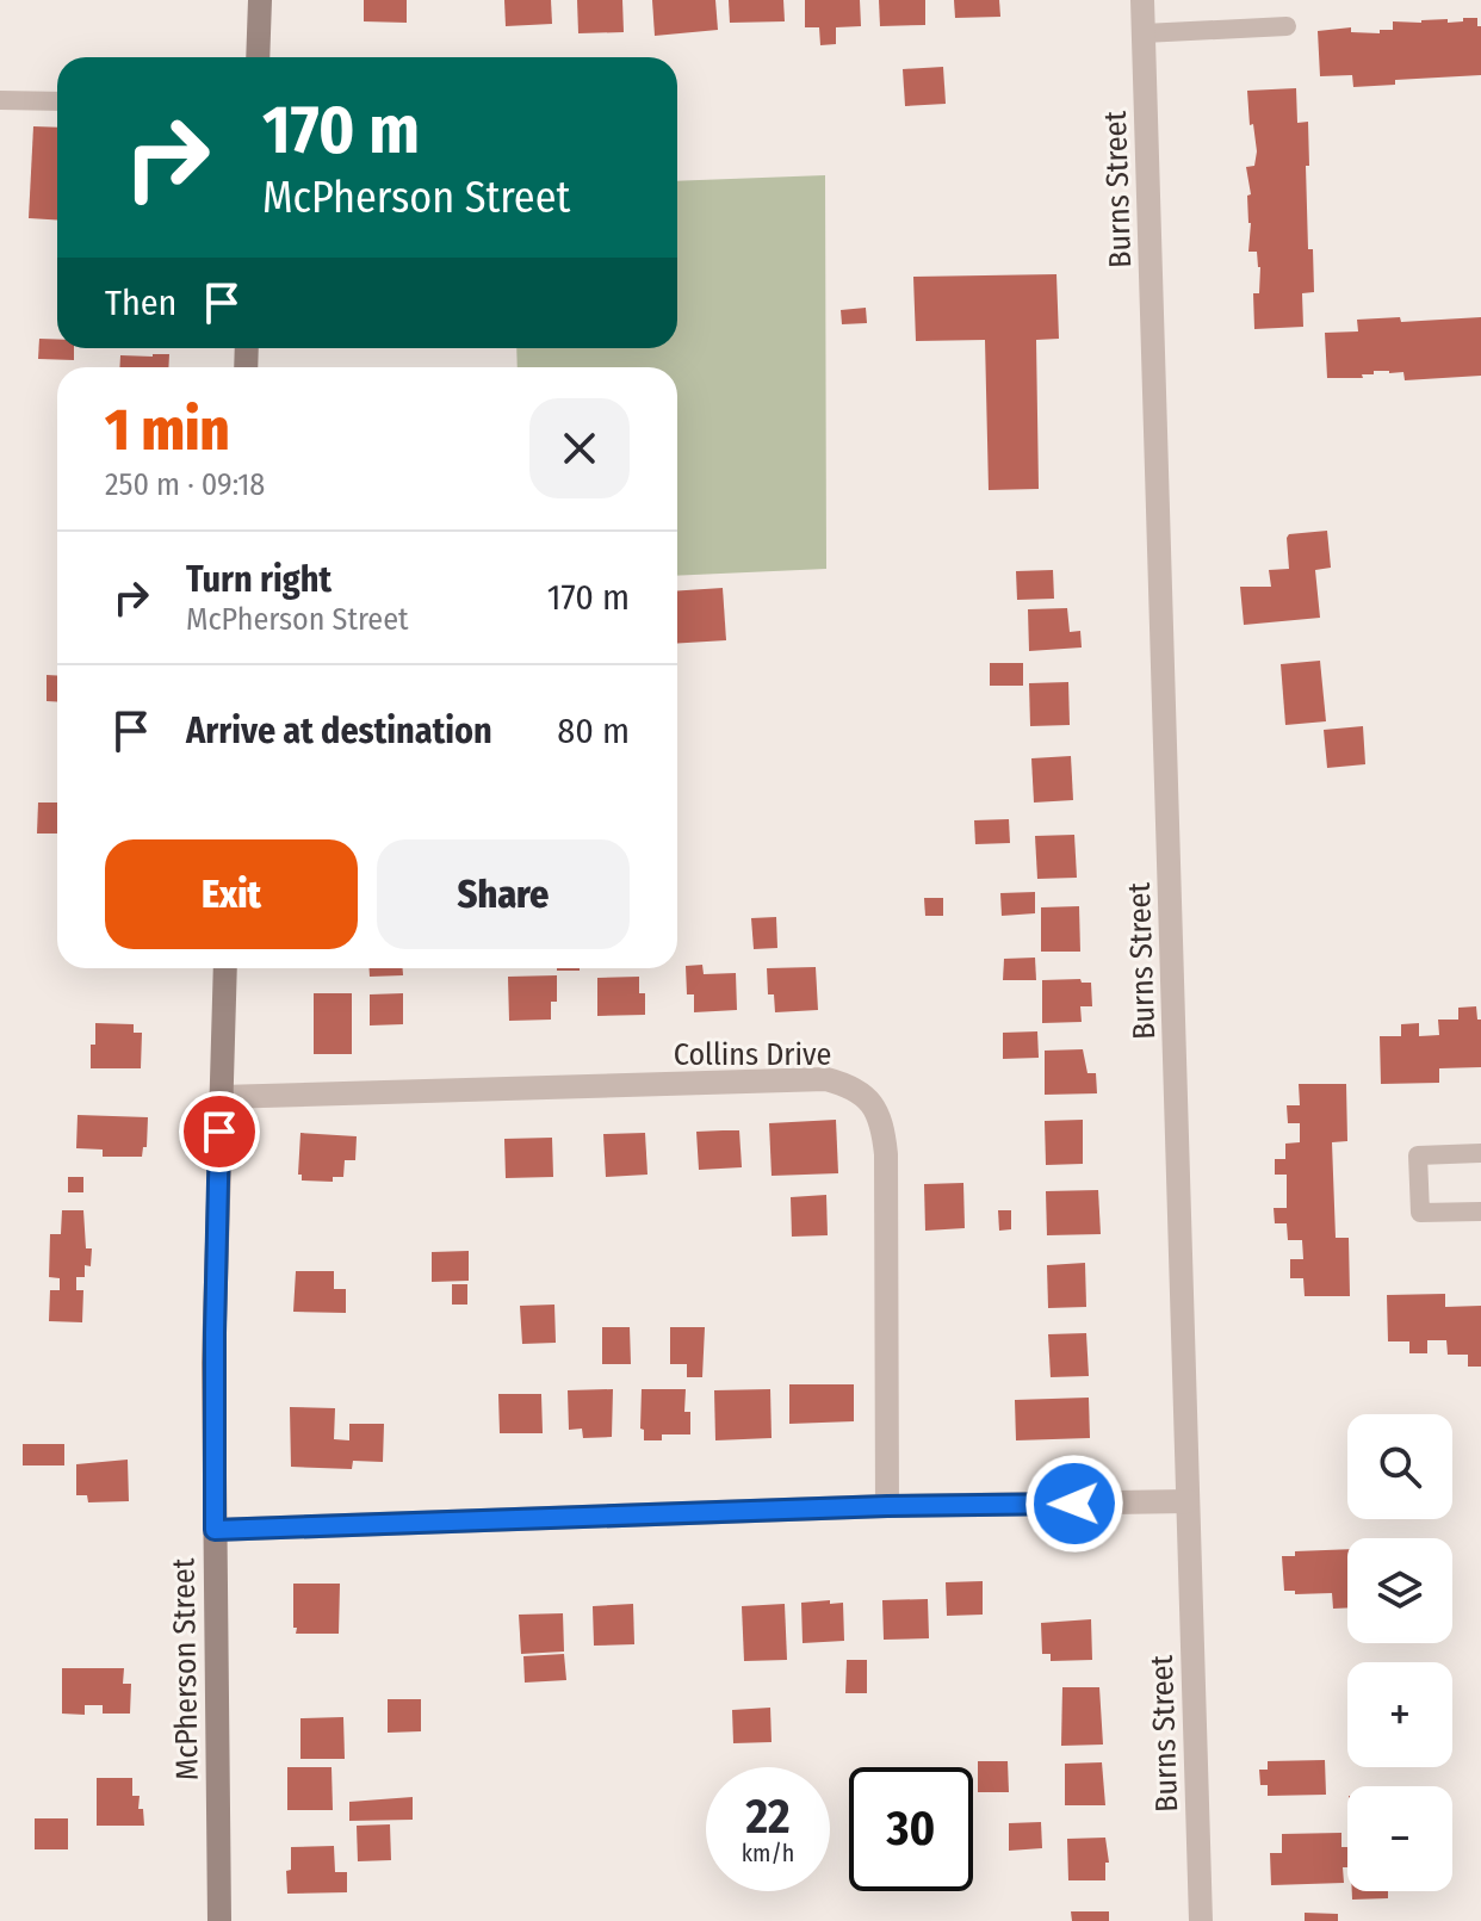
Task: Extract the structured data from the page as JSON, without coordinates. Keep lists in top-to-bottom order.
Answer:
{
  "streets": {
    "street": ["Burns Street", "Collins Drive", "McPherson Street"]
  },
  "crossings": [
    ["Collins Drive", "McPherson Street"]
  ],
  "page": {
    "turn": ["170 m", "McPherson Street"],
    "then": "Then",
    "heading": ["1 min", "250 m · 09:18"],
    "list": [
      {
        "name": "Turn right",
        "note": "McPherson Street",
        "value": "170 m"
      },
      {
        "name": "Arrive at destination",
        "value": "80 m"
      }
    ],
    "buttons": ["Exit", "Share"],
    "map_buttons": ["+", "−"],
    "speed": "22 km/h",
    "limit": "30"
  }
}
